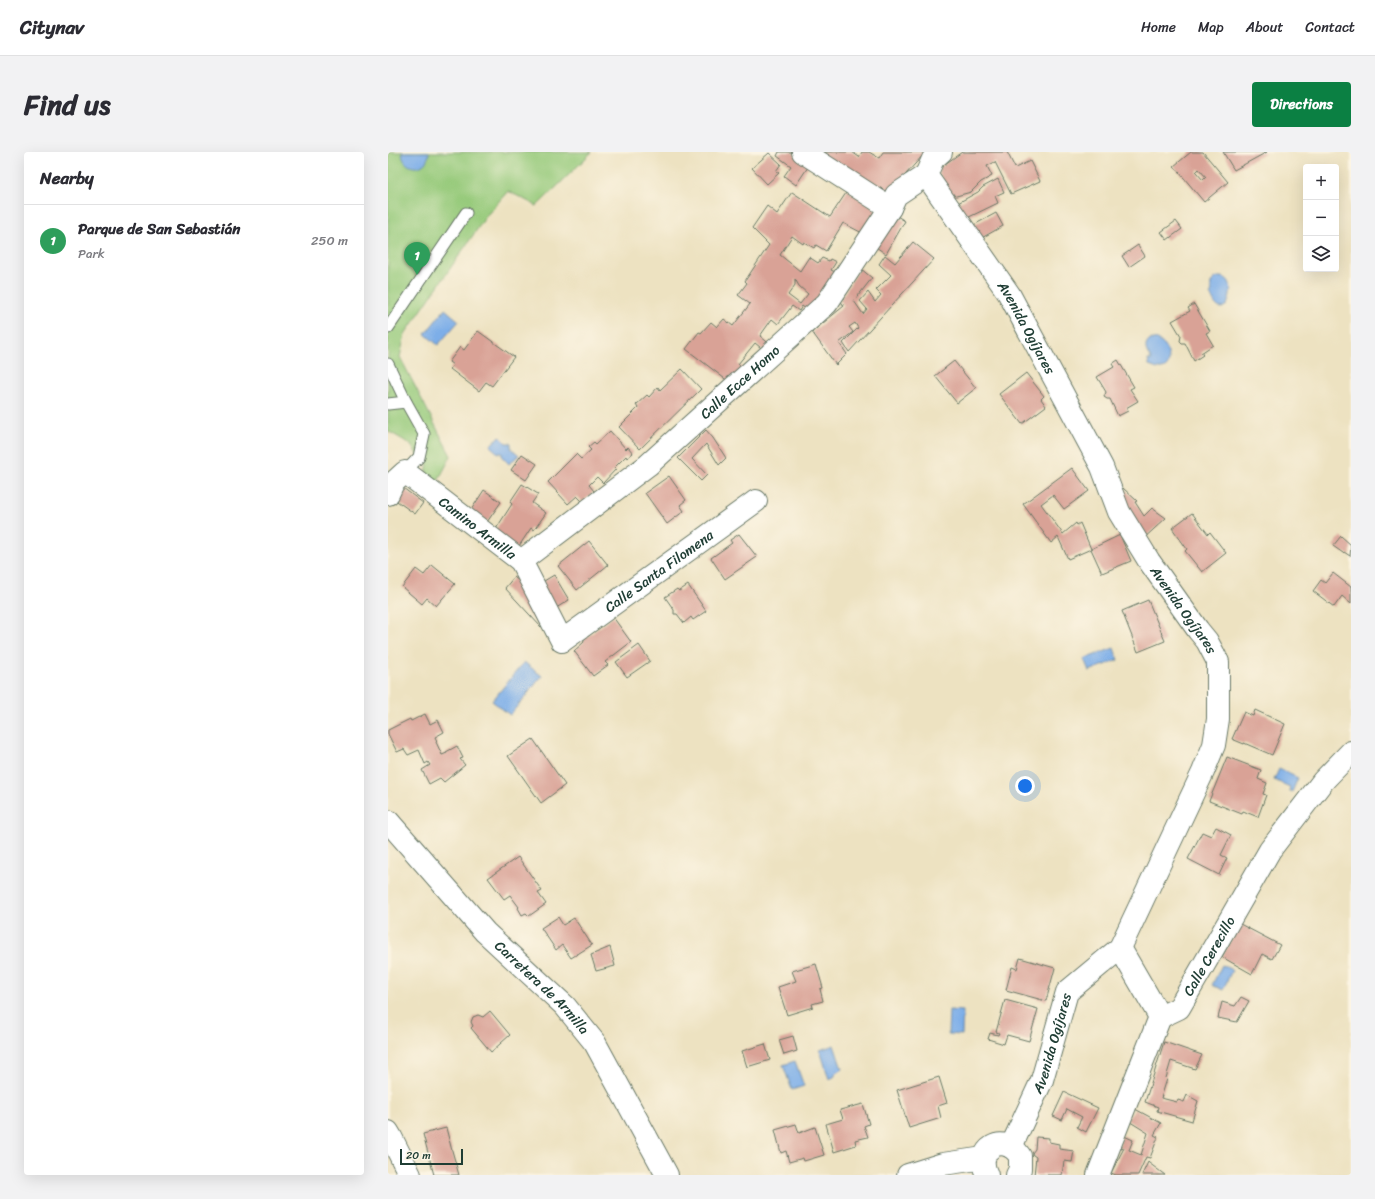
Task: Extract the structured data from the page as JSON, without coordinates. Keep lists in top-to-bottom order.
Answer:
{
  "streets": {
    "street": [
      "Avenida Ogíjares",
      "Calle Ecce Homo",
      "Camino Armilla",
      "Calle Santa Filomena",
      "Calle Cerecillo",
      "Carretera de Armilla"
    ]
  },
  "crossings": [
    ["Avenida Ogíjares", "Calle Ecce Homo"],
    ["Calle Ecce Homo", "Camino Armilla"],
    ["Camino Armilla", "Calle Santa Filomena"]
  ],
  "scale_bar": "20 m",
  "page": {
    "header": "Citynav",
    "nav": [
      "Home",
      "Map",
      "About",
      "Contact"
    ],
    "title": "Find us",
    "buttons": "Directions",
    "heading": "Nearby",
    "map_buttons": ["+", "−"],
    "list": [
      {
        "mark": "1",
        "name": "Parque de San Sebastián",
        "note": "Park",
        "value": "250 m"
      }
    ],
    "pins": "1",
    "scale": "20 m"
  }
}
